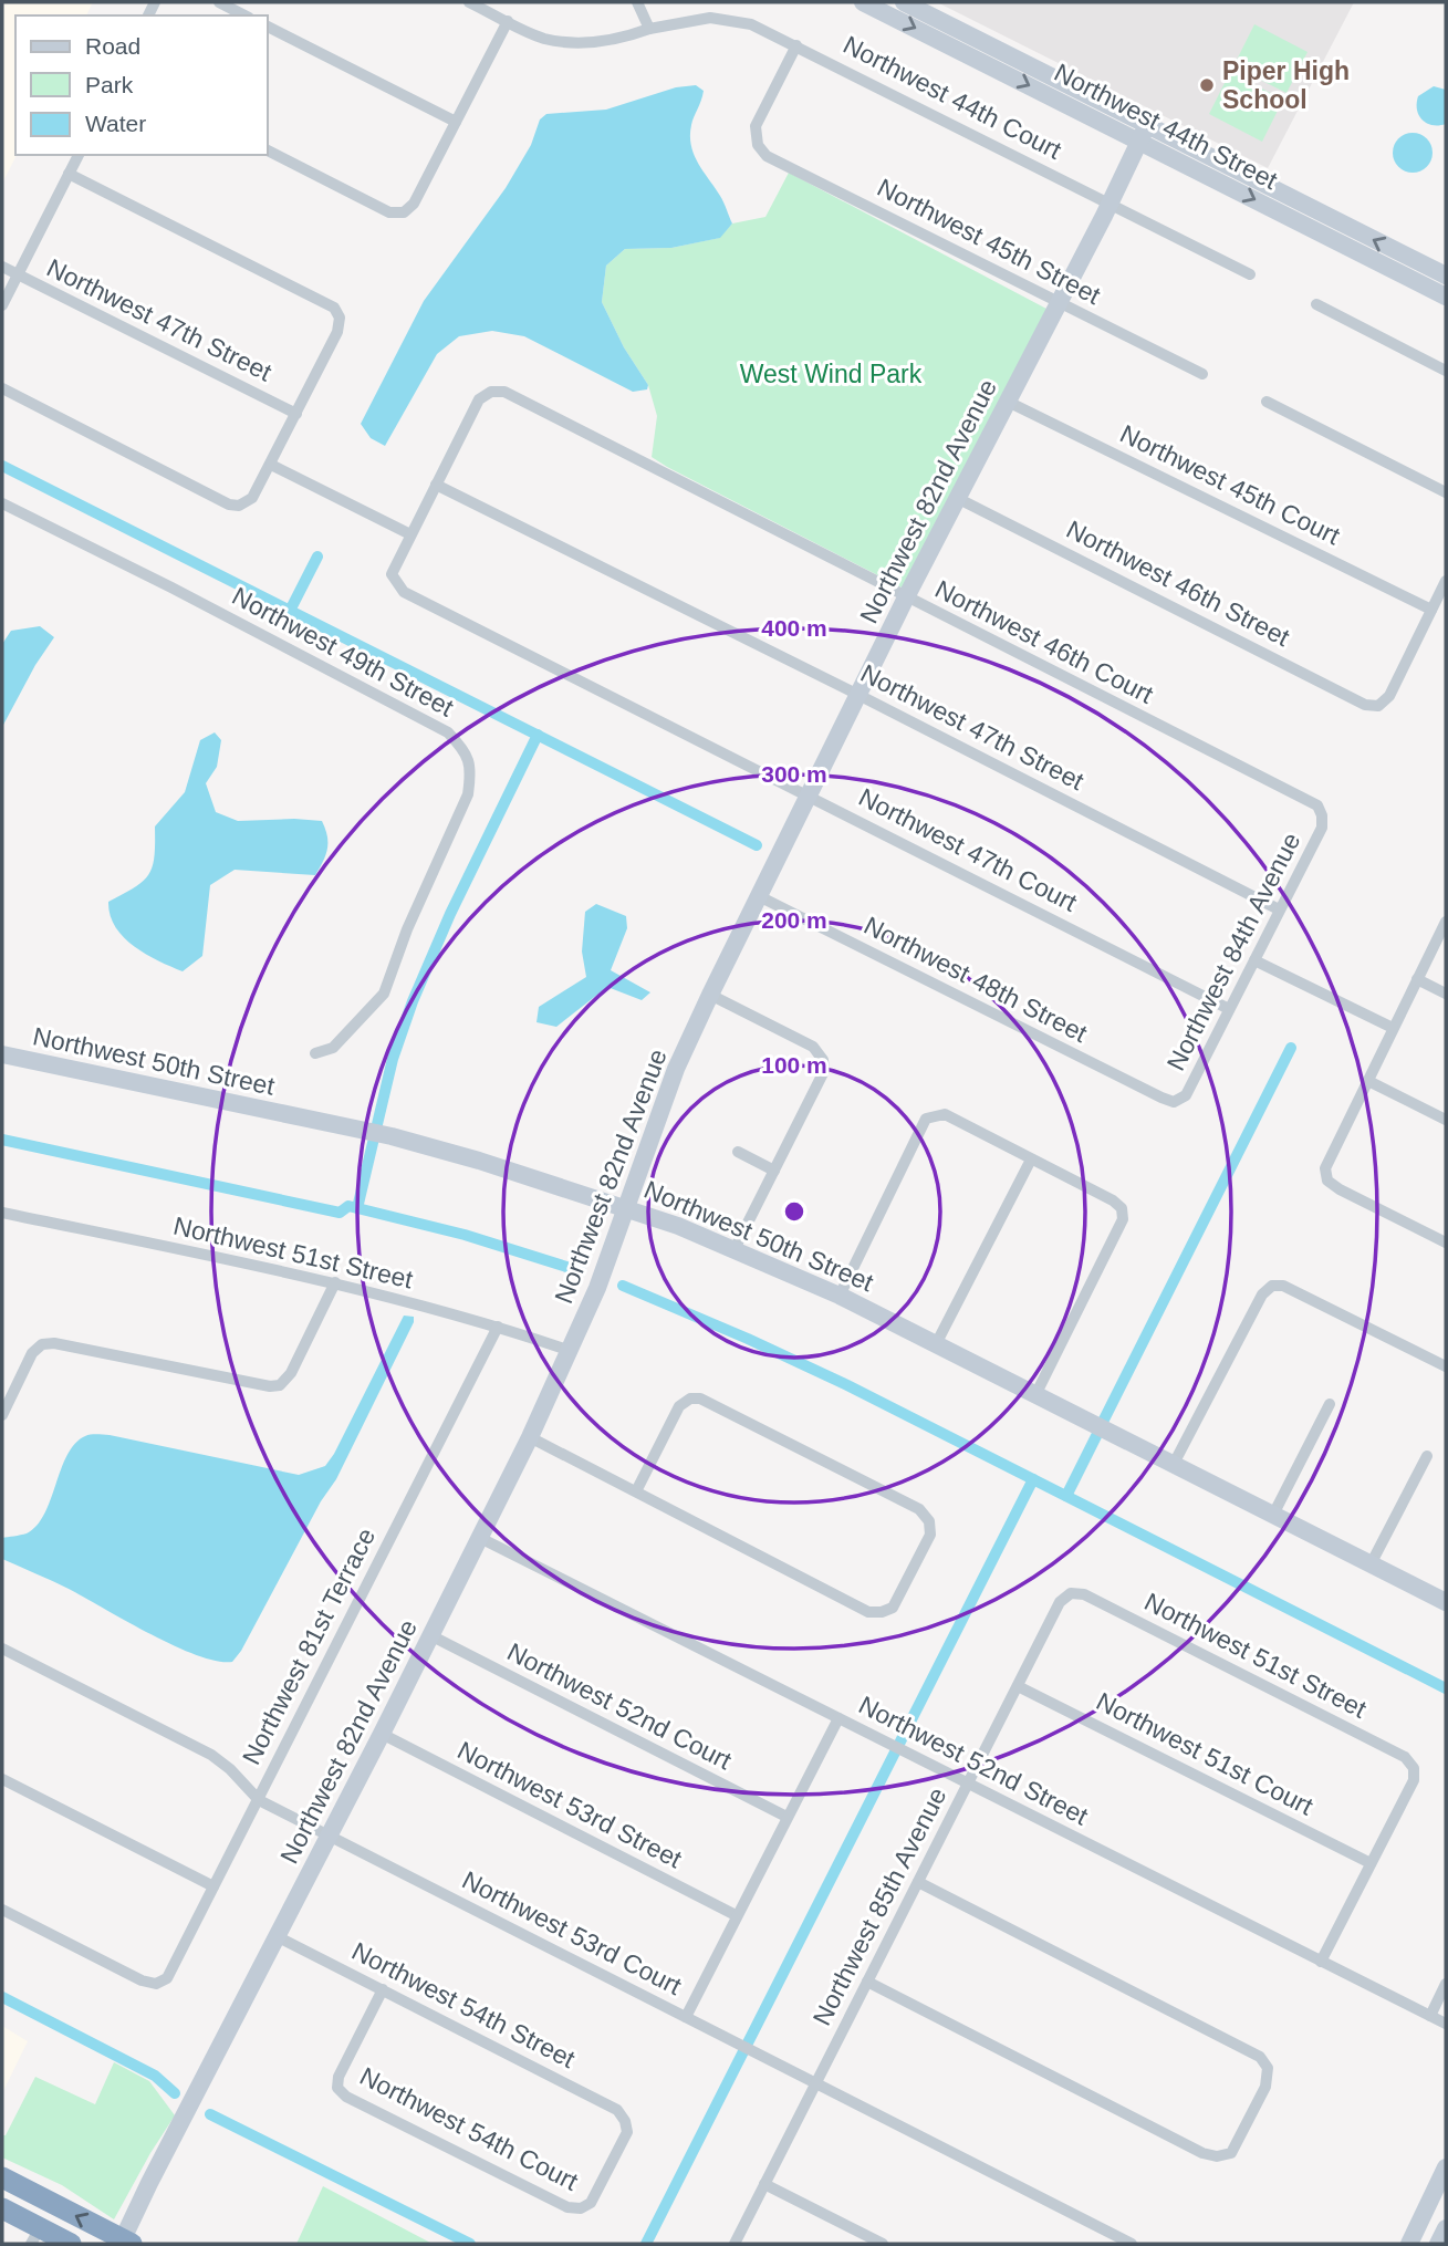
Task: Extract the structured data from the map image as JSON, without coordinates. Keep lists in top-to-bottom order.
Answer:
{
  "streets": {
    "street": [
      "Northwest 44th Court",
      "Northwest 44th Street",
      "Northwest 45th Street",
      "Northwest 47th Street",
      "Northwest 45th Court",
      "Northwest 82nd Avenue",
      "Northwest 46th Street",
      "Northwest 46th Court",
      "Northwest 49th Street",
      "Northwest 47th Court",
      "Northwest 84th Avenue",
      "Northwest 48th Street",
      "Northwest 50th Street",
      "Northwest 51st Street",
      "Northwest 81st Terrace",
      "Northwest 52nd Court",
      "Northwest 51st Court",
      "Northwest 52nd Street",
      "Northwest 53rd Street",
      "Northwest 85th Avenue",
      "Northwest 53rd Court",
      "Northwest 54th Street",
      "Northwest 54th Court"
    ]
  },
  "crossings": [
    ["Northwest 44th Court", "Northwest 45th Street"],
    ["Northwest 44th Court", "Northwest 82nd Avenue"],
    ["Northwest 44th Street", "Northwest 82nd Avenue"],
    ["Northwest 45th Street", "Northwest 82nd Avenue"],
    ["Northwest 47th Street", "Northwest 82nd Avenue"],
    ["Northwest 47th Street", "Northwest 46th Court"],
    ["Northwest 47th Street", "Northwest 84th Avenue"],
    ["Northwest 45th Court", "Northwest 82nd Avenue"],
    ["Northwest 45th Court", "Northwest 46th Street"],
    ["Northwest 82nd Avenue", "Northwest 46th Street"],
    ["Northwest 82nd Avenue", "Northwest 46th Court"],
    ["Northwest 82nd Avenue", "Northwest 47th Court"],
    ["Northwest 82nd Avenue", "Northwest 48th Street"],
    ["Northwest 82nd Avenue", "Northwest 50th Street"],
    ["Northwest 82nd Avenue", "Northwest 51st Street"],
    ["Northwest 82nd Avenue", "Northwest 52nd Court"],
    ["Northwest 82nd Avenue", "Northwest 52nd Street"],
    ["Northwest 82nd Avenue", "Northwest 53rd Street"],
    ["Northwest 82nd Avenue", "Northwest 53rd Court"],
    ["Northwest 82nd Avenue", "Northwest 54th Street"],
    ["Northwest 46th Court", "Northwest 84th Avenue"],
    ["Northwest 47th Court", "Northwest 84th Avenue"],
    ["Northwest 84th Avenue", "Northwest 48th Street"],
    ["Northwest 51st Street", "Northwest 81st Terrace"],
    ["Northwest 51st Street", "Northwest 51st Court"],
    ["Northwest 51st Street", "Northwest 85th Avenue"],
    ["Northwest 81st Terrace", "Northwest 53rd Court"],
    ["Northwest 51st Court", "Northwest 85th Avenue"],
    ["Northwest 52nd Street", "Northwest 85th Avenue"],
    ["Northwest 85th Avenue", "Northwest 53rd Court"],
    ["Northwest 54th Street", "Northwest 54th Court"]
  ],
  "parks": ["West Wind Park"],
  "places": ["Piper High School"],
  "legend": ["Road", "Park", "Water"],
  "rings": [
    "400 m",
    "300 m",
    "200 m",
    "100 m"
  ]
}
